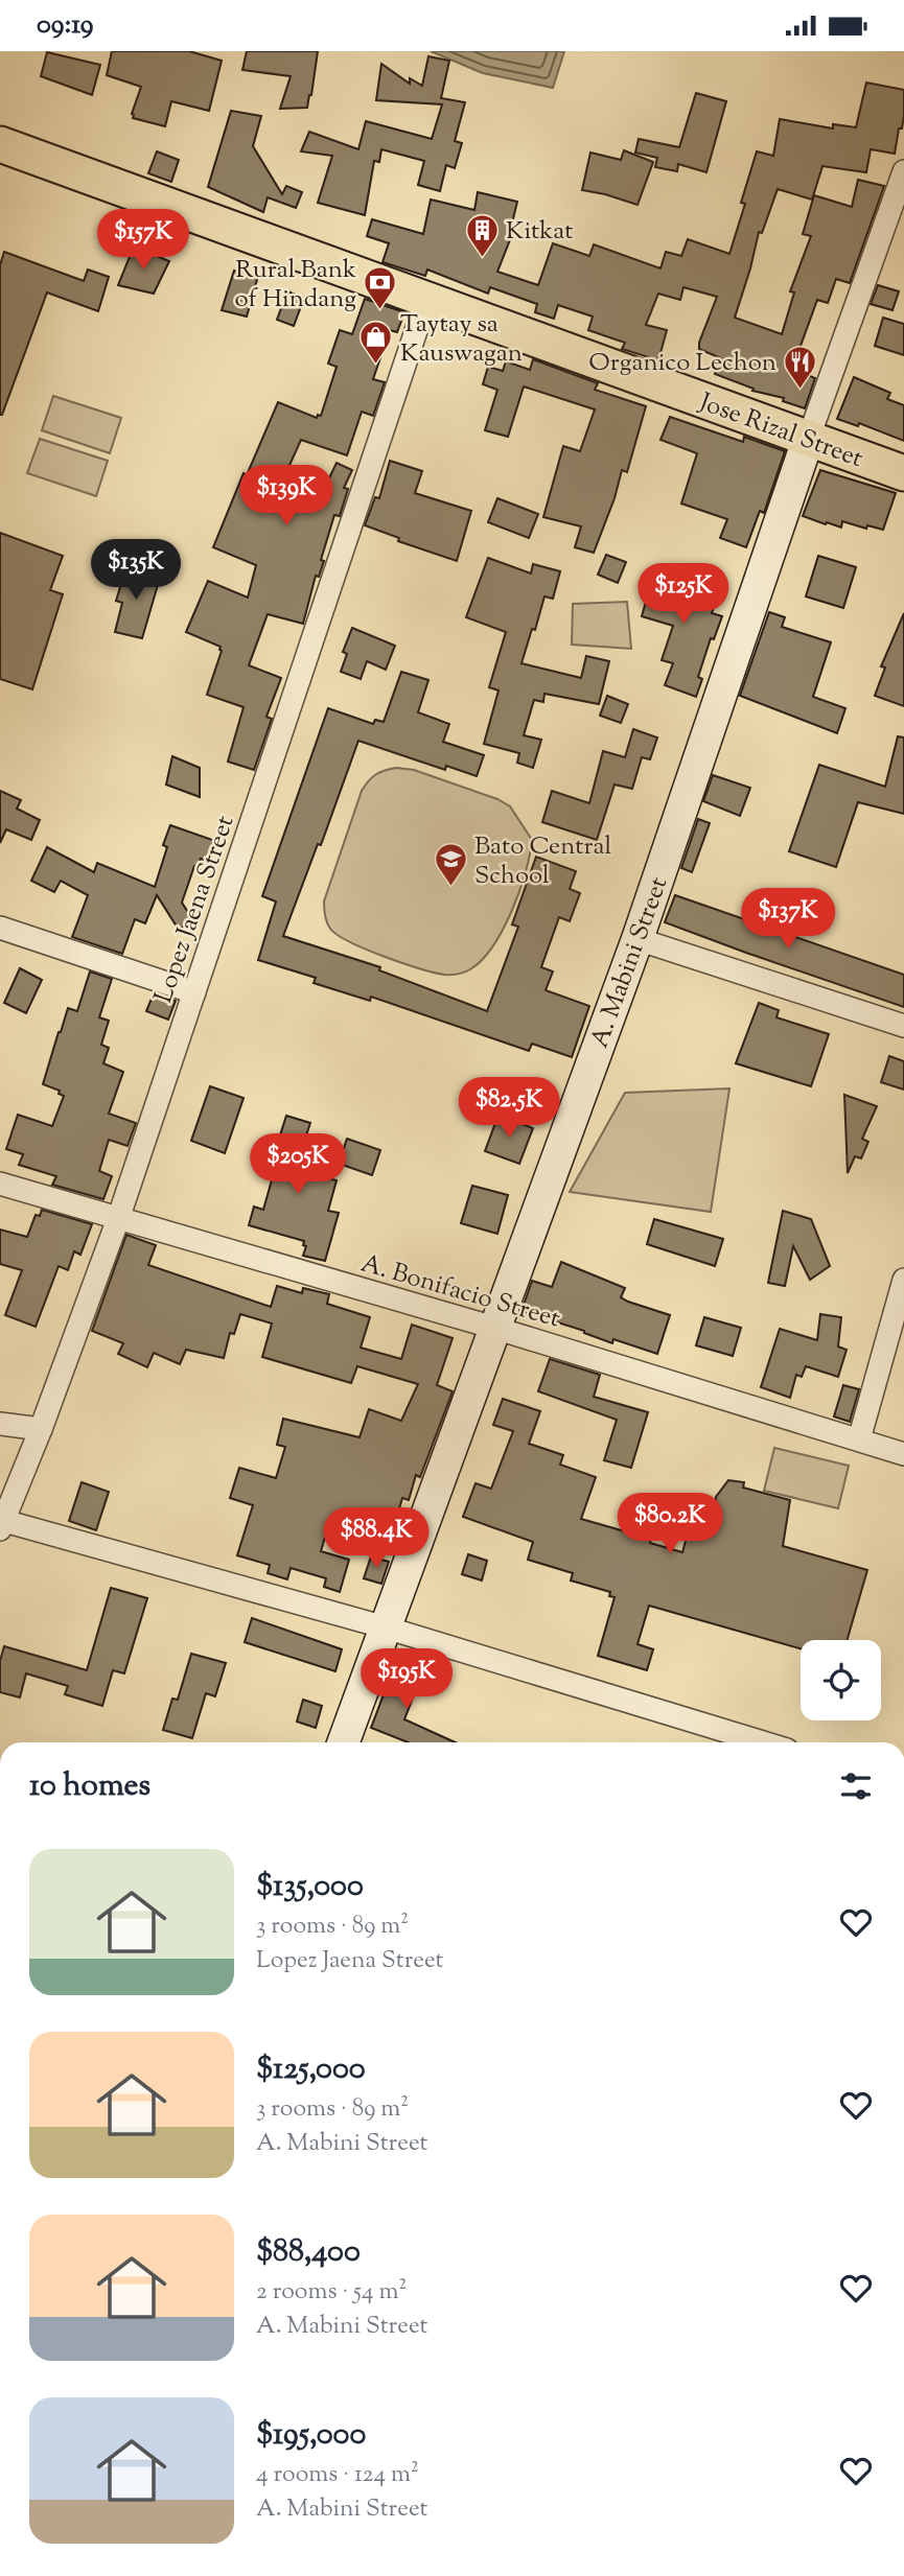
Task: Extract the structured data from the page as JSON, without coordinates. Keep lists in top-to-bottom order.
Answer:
{
  "streets": {
    "main road": ["Jose Rizal Street"],
    "street": ["Lopez Jaena Street", "A. Mabini Street", "A. Bonifacio Street"]
  },
  "crossings": [
    ["Jose Rizal Street", "Lopez Jaena Street"],
    ["Jose Rizal Street", "A. Mabini Street"],
    ["Lopez Jaena Street", "A. Bonifacio Street"],
    ["A. Mabini Street", "A. Bonifacio Street"]
  ],
  "places": {
    "building": ["Kitkat"],
    "bank": ["Rural Bank of Hindang"],
    "shop": ["Taytay sa Kauswagan"],
    "restaurant": ["Organico Lechon"],
    "school or university": ["Bato Central School"]
  },
  "page": {
    "status": "09:19",
    "price": [
      "$157K",
      "$139K",
      "$135K",
      "$125K",
      "$137K",
      "$82.5K",
      "$205K",
      "$80.2K",
      "$88.4K",
      "$195K"
    ],
    "heading": "10 homes",
    "list": [
      {
        "name": "$135,000",
        "note": "3 rooms · 89 m² · Lopez Jaena Street"
      },
      {
        "name": "$125,000",
        "note": "3 rooms · 89 m² · A. Mabini Street"
      },
      {
        "name": "$88,400",
        "note": "2 rooms · 54 m² · A. Mabini Street"
      },
      {
        "name": "$195,000",
        "note": "4 rooms · 124 m² · A. Mabini Street"
      }
    ]
  }
}
